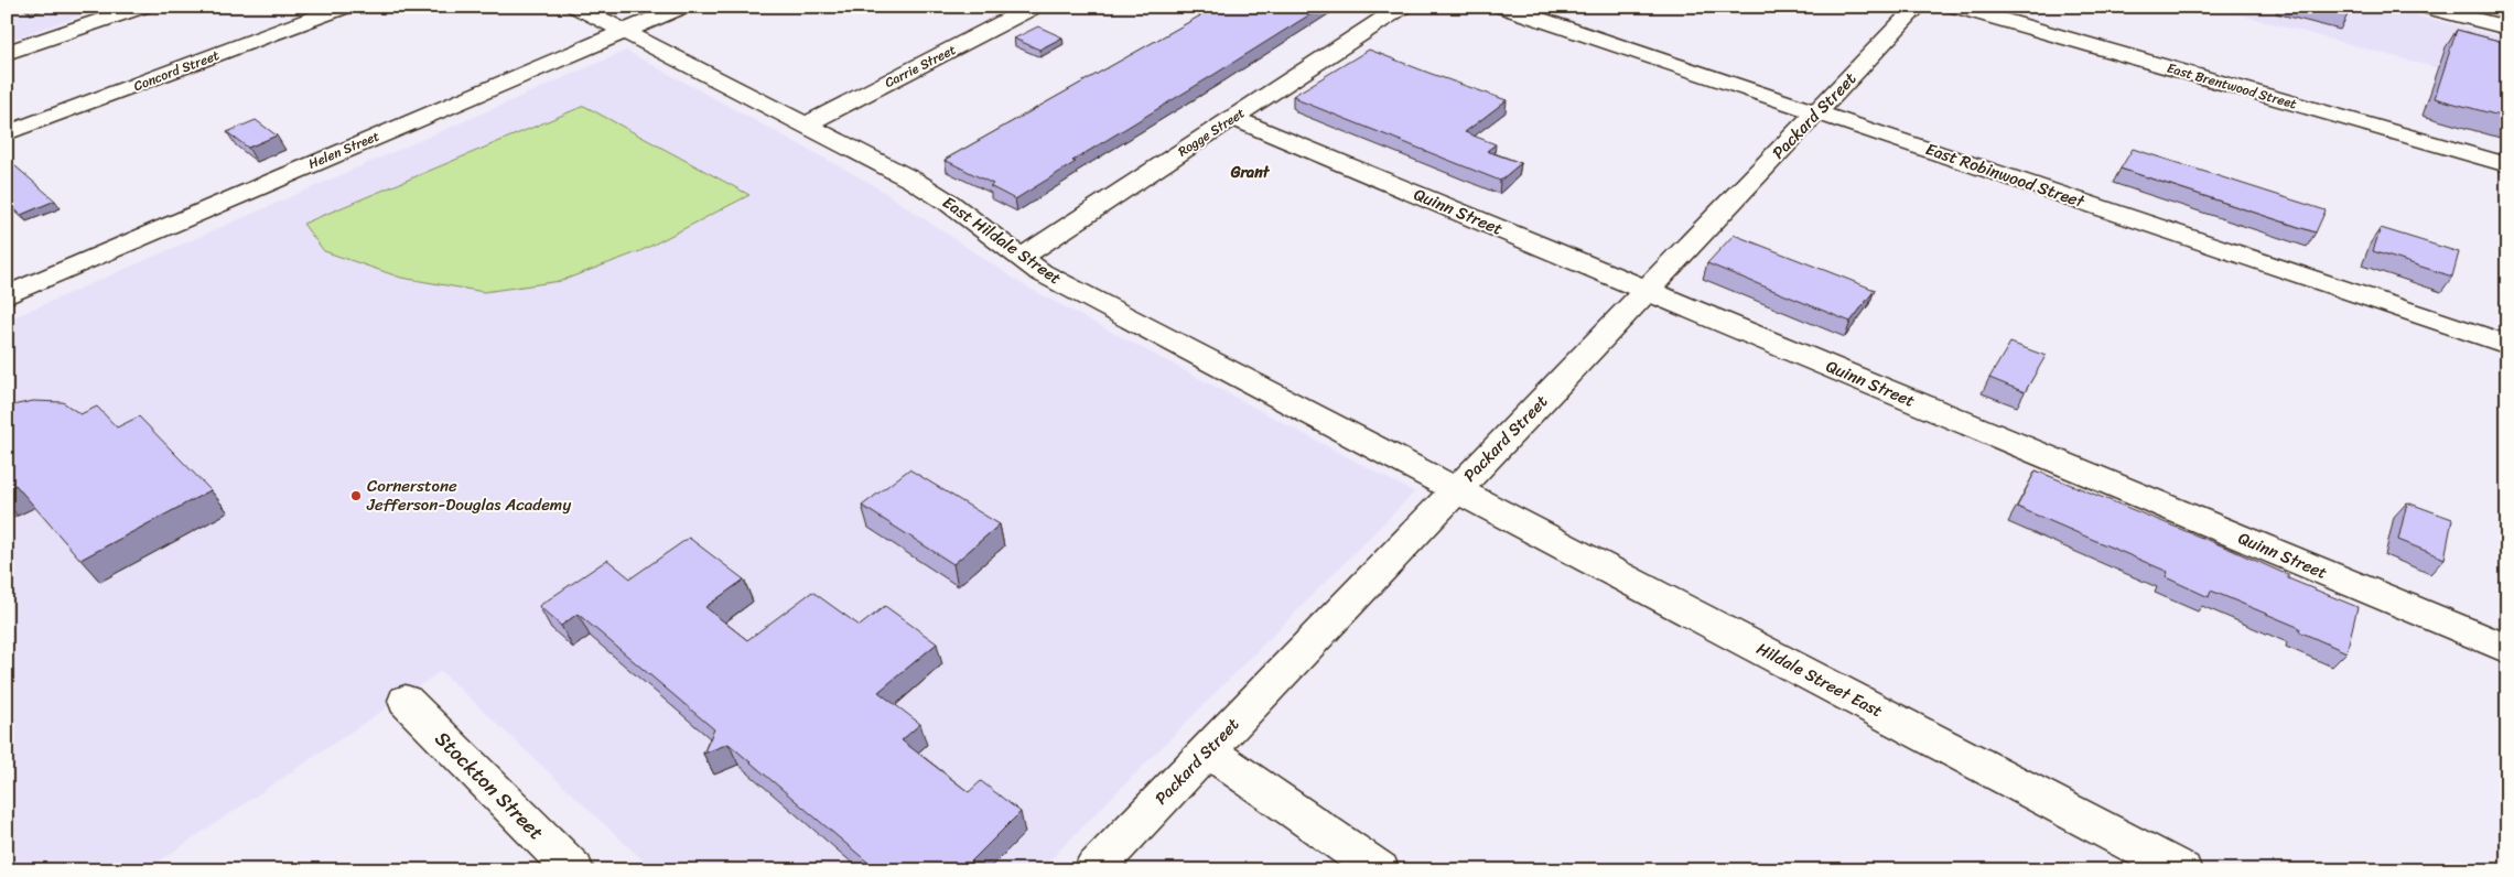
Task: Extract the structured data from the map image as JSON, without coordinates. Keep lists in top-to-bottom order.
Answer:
{
  "streets": {
    "street": [
      "Carrie Street",
      "Concord Street",
      "East Brentwood Street",
      "Packard Street",
      "Rogge Street",
      "Helen Street",
      "East Robinwood Street",
      "Quinn Street",
      "East Hildale Street",
      "Hildale Street East",
      "Stockton Street"
    ]
  },
  "crossings": [
    ["Carrie Street", "East Hildale Street"],
    ["Packard Street", "East Robinwood Street"],
    ["Packard Street", "Quinn Street"],
    ["Packard Street", "East Hildale Street"],
    ["Packard Street", "Hildale Street East"],
    ["Rogge Street", "Quinn Street"],
    ["Rogge Street", "East Hildale Street"],
    ["Helen Street", "East Hildale Street"],
    ["East Hildale Street", "Hildale Street East"]
  ],
  "districts": ["Grant"],
  "places": ["Cornerstone Jefferson-Douglas Academy"]
}
